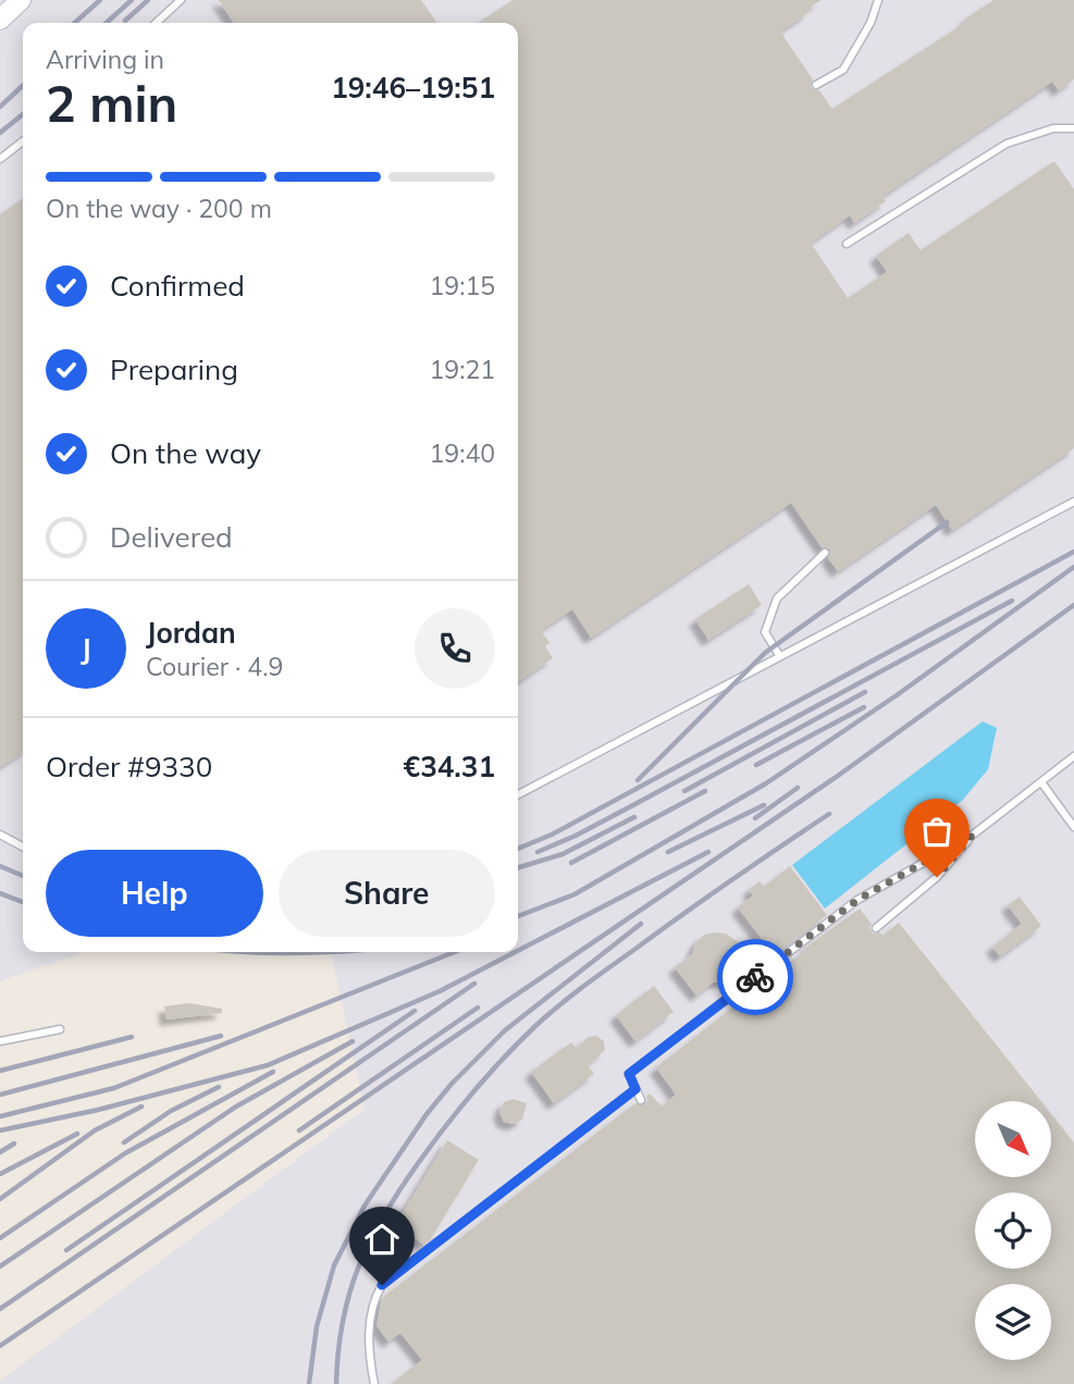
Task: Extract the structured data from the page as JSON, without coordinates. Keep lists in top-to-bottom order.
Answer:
{
  "north": "bottom right",
  "page": {
    "heading": ["2 min", "Arriving in", "19:46–19:51"],
    "panel": [
      "Jordan",
      "Courier · 4.9",
      "Order #9330",
      "€34.31"
    ],
    "bar": "On the way · 200 m",
    "list": [
      ["Confirmed", "19:15"],
      ["Preparing", "19:21"],
      ["On the way", "19:40"],
      "Delivered"
    ],
    "round": "J",
    "buttons": ["Help", "Share"]
  }
}
